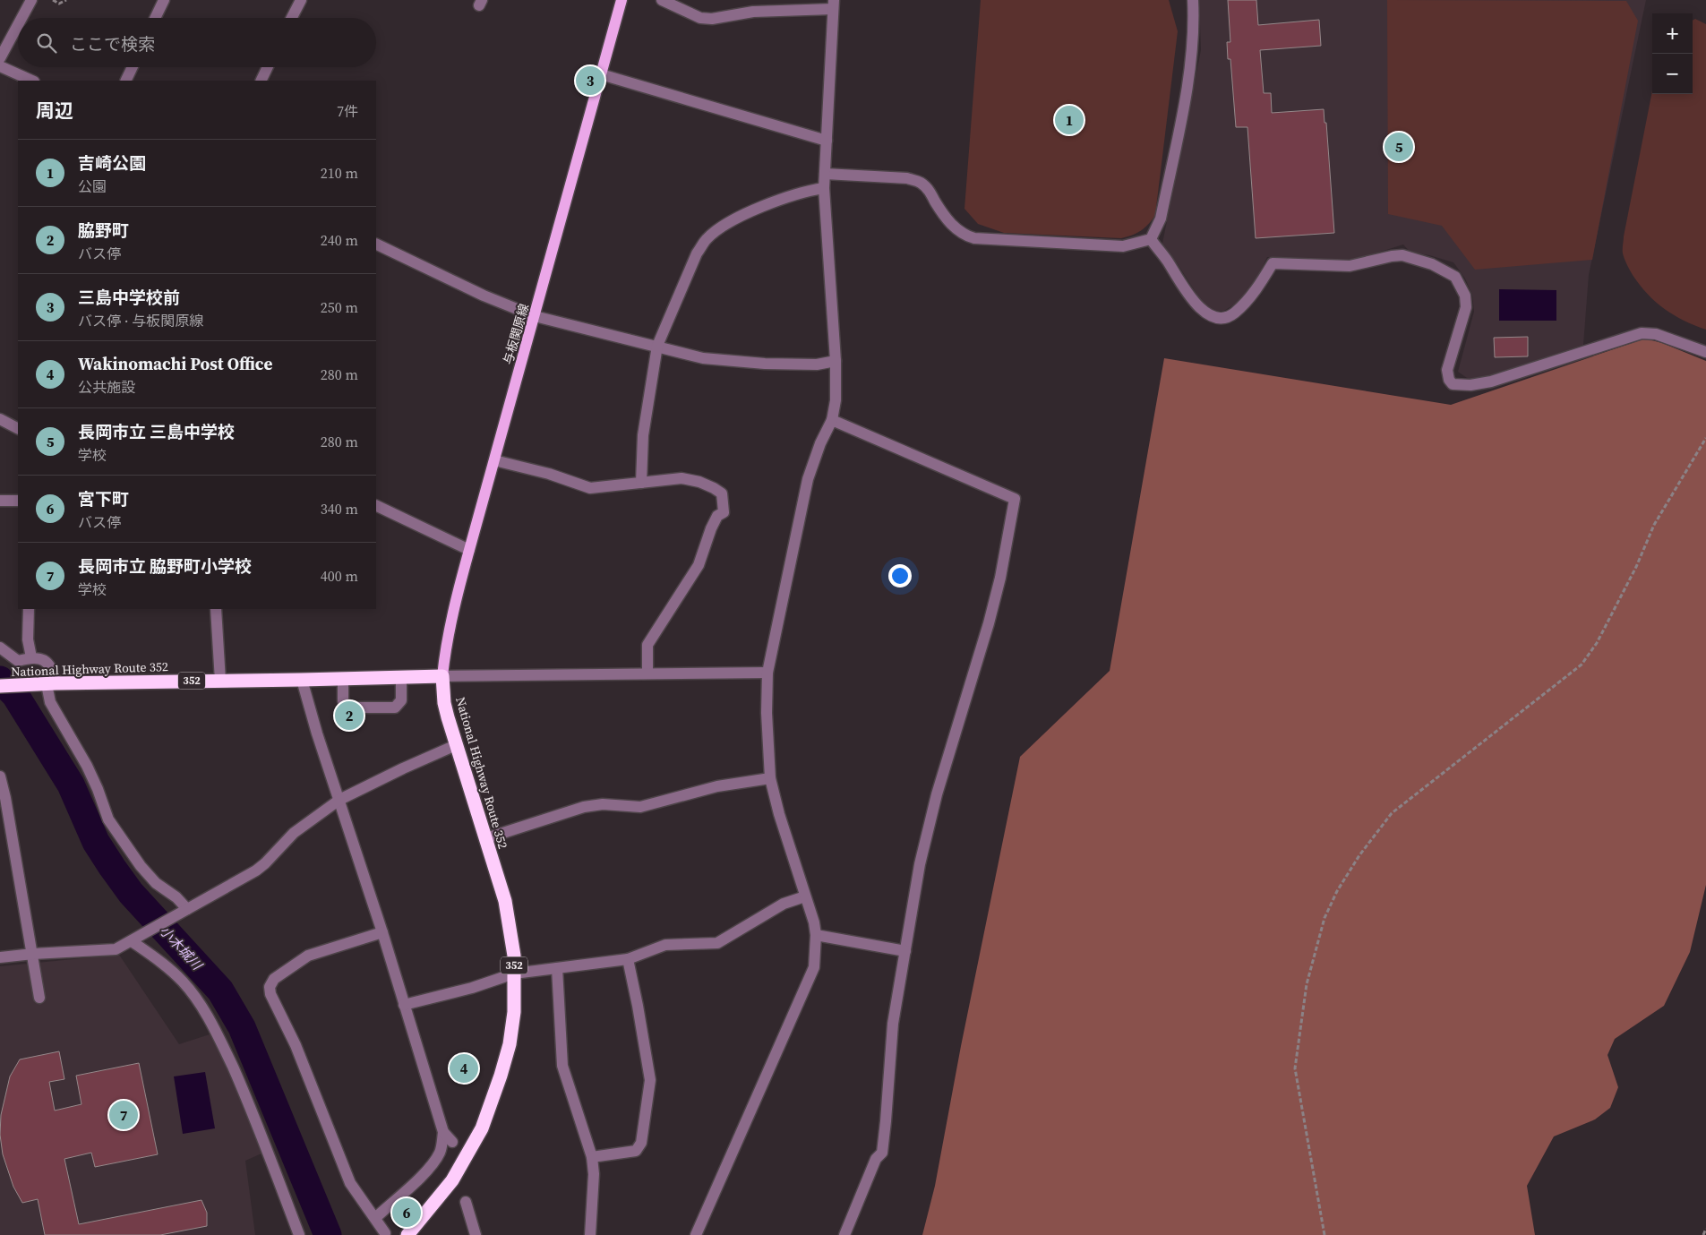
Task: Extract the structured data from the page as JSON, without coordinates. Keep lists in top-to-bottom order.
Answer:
{
  "streets": {
    "highway": ["National Highway Route 352", "352"],
    "main road": ["与板関原線"]
  },
  "crossings": [
    ["与板関原線", "National Highway Route 352"]
  ],
  "water": ["小木城川"],
  "page": {
    "map_buttons": ["+", "−"],
    "search": "ここで検索",
    "pins": [
      "3",
      "1",
      "5",
      "2",
      "4",
      "7",
      "6"
    ],
    "heading": ["周辺", "7件"],
    "list": [
      {
        "mark": "1",
        "name": "吉崎公園",
        "note": "公園",
        "value": "210 m"
      },
      {
        "mark": "2",
        "name": "脇野町",
        "note": "バス停",
        "value": "240 m"
      },
      {
        "mark": "3",
        "name": "三島中学校前",
        "note": "バス停 · 与板関原線",
        "value": "250 m"
      },
      {
        "mark": "4",
        "name": "Wakinomachi Post Office",
        "note": "公共施設",
        "value": "280 m"
      },
      {
        "mark": "5",
        "name": "長岡市立 三島中学校",
        "note": "学校",
        "value": "280 m"
      },
      {
        "mark": "6",
        "name": "宮下町",
        "note": "バス停",
        "value": "340 m"
      },
      {
        "mark": "7",
        "name": "長岡市立 脇野町小学校",
        "note": "学校",
        "value": "400 m"
      }
    ]
  }
}
